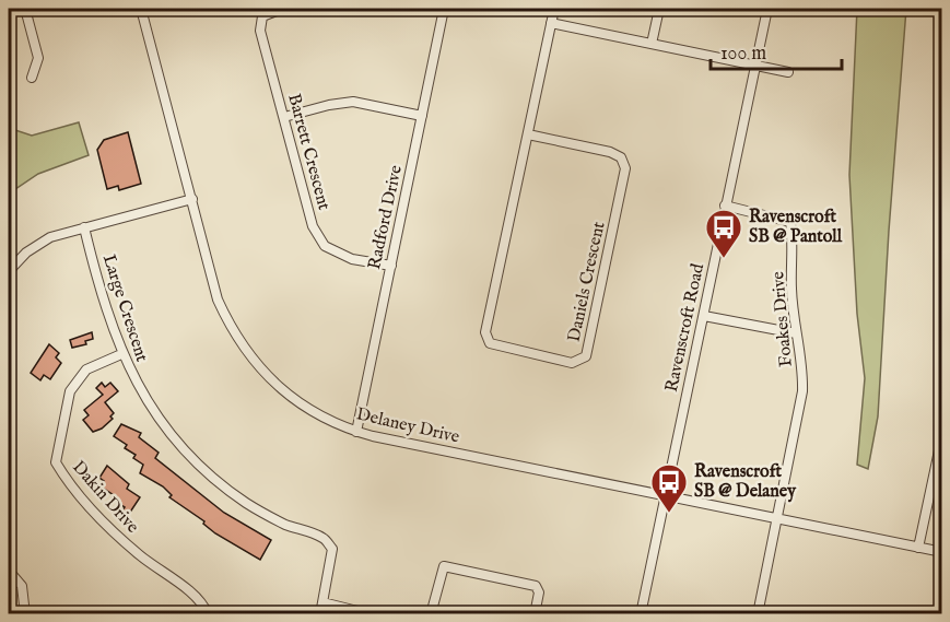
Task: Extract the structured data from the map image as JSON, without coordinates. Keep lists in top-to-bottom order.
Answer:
{
  "streets": {
    "street": [
      "Barrett Crescent",
      "Radford Drive",
      "Daniels Crescent",
      "Large Crescent",
      "Foakes Drive",
      "Ravenscroft Road",
      "Delaney Drive",
      "Dakin Drive"
    ]
  },
  "crossings": [
    ["Barrett Crescent", "Radford Drive"],
    ["Radford Drive", "Delaney Drive"],
    ["Large Crescent", "Dakin Drive"],
    ["Foakes Drive", "Ravenscroft Road"],
    ["Foakes Drive", "Delaney Drive"],
    ["Ravenscroft Road", "Delaney Drive"]
  ],
  "places": {
    "bus stop": ["Ravenscroft SB @ Pantoll", "Ravenscroft SB @ Delaney"]
  },
  "scale_bar": "100 m"
}
